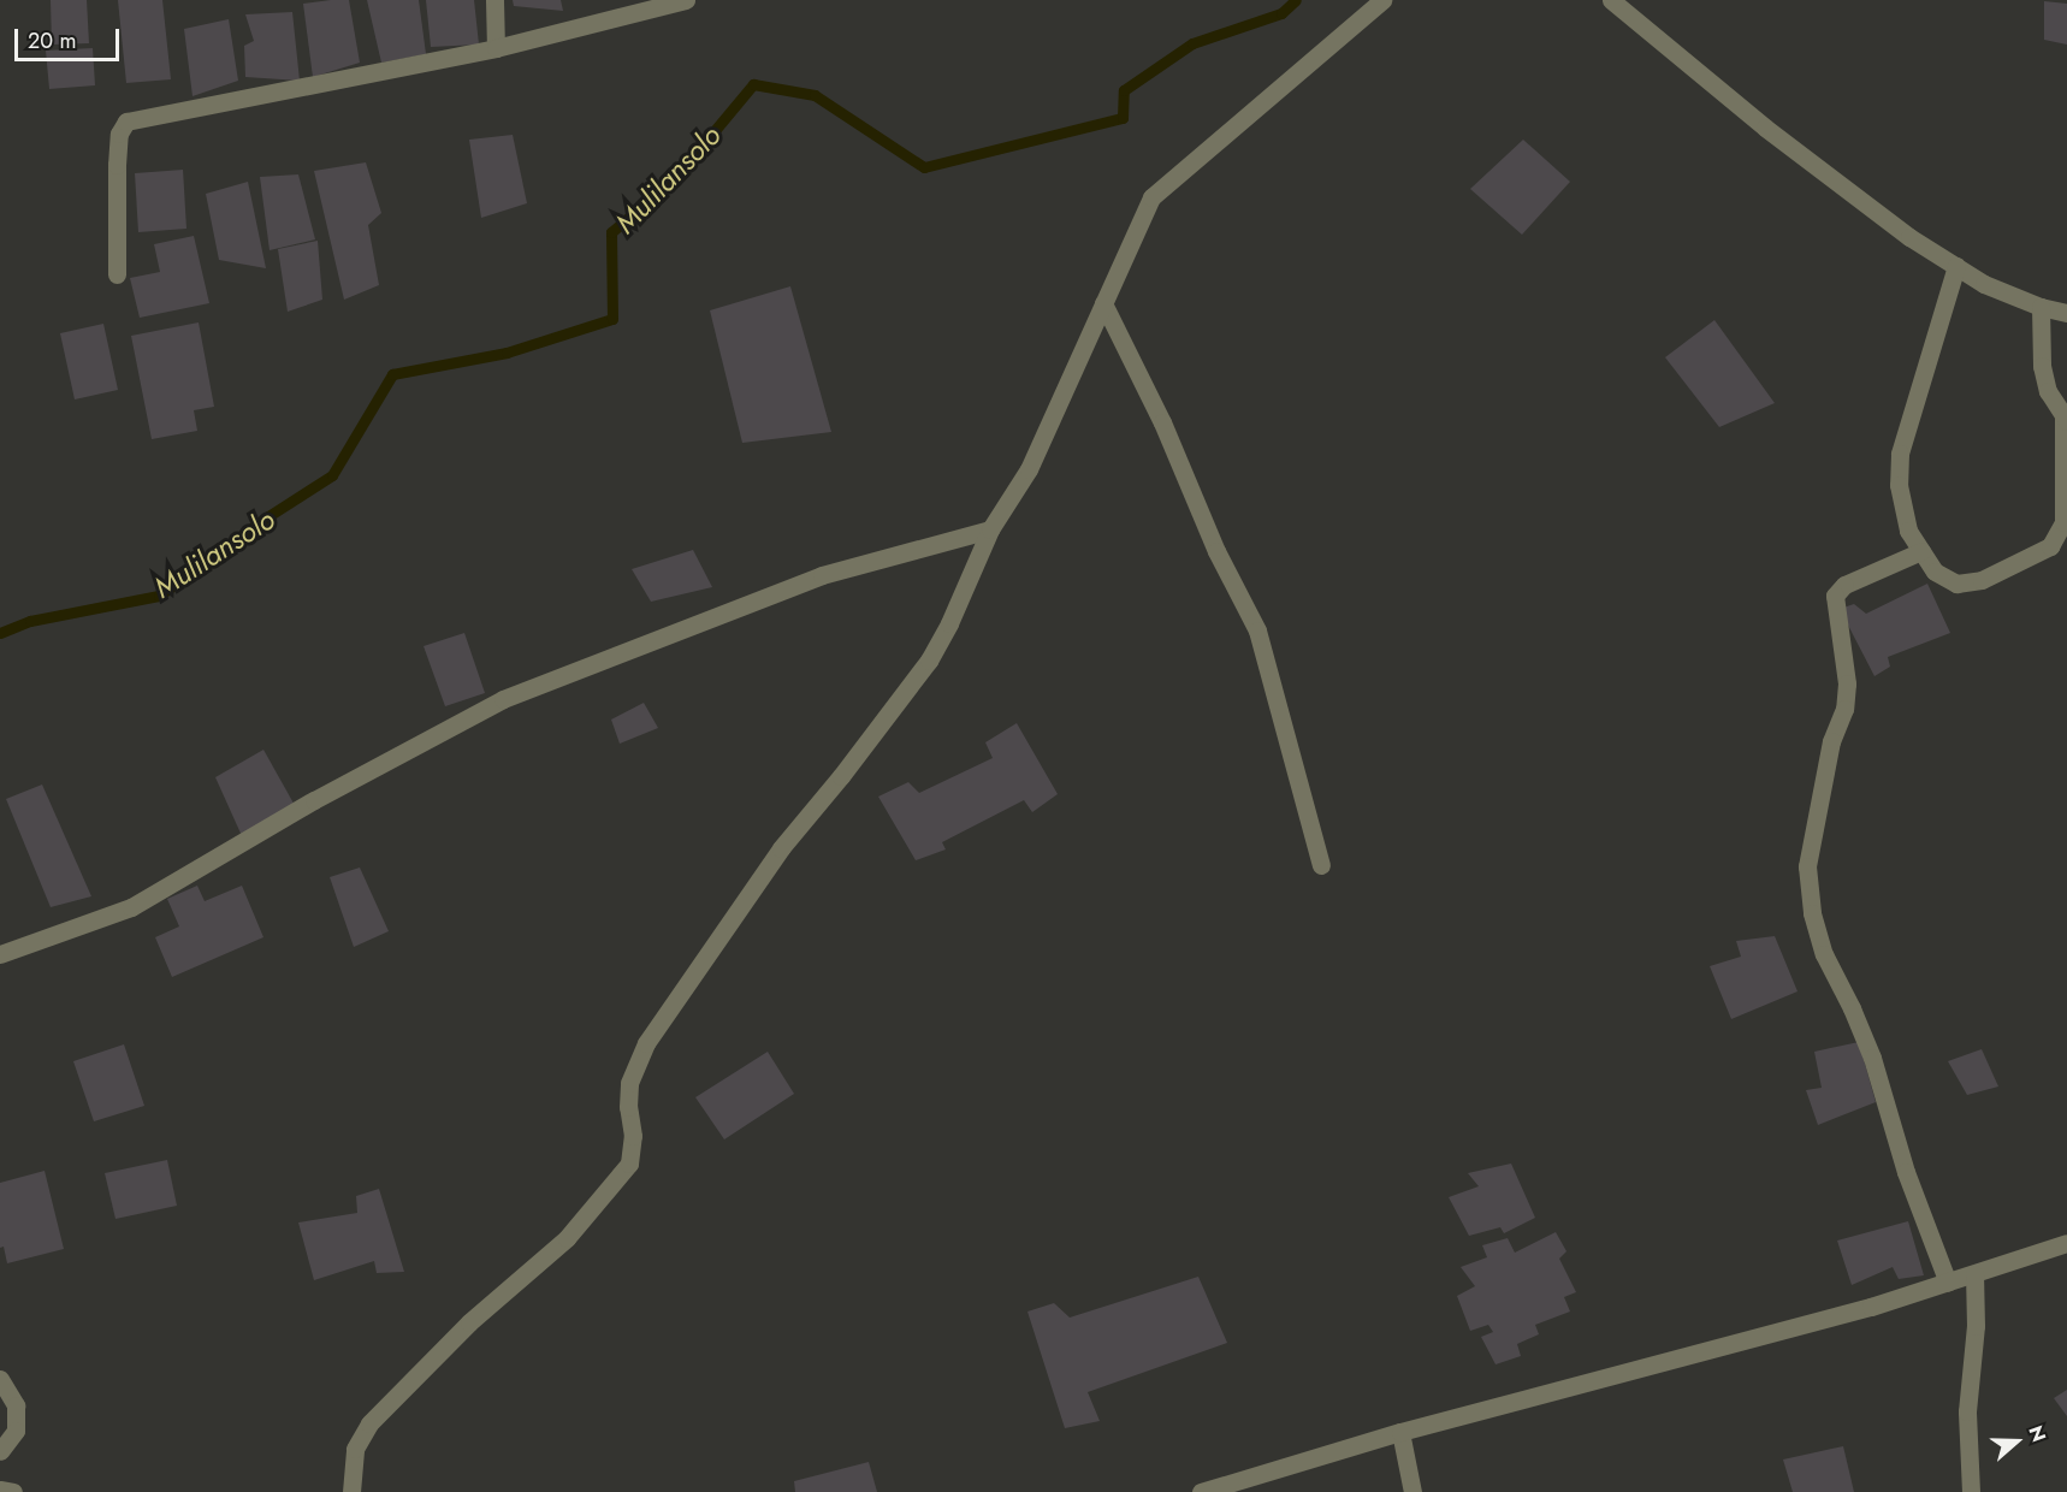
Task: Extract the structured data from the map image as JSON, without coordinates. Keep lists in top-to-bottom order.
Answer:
{
  "water": ["Mulilansolo"],
  "scale_bar": "20 m",
  "north": "right"
}
